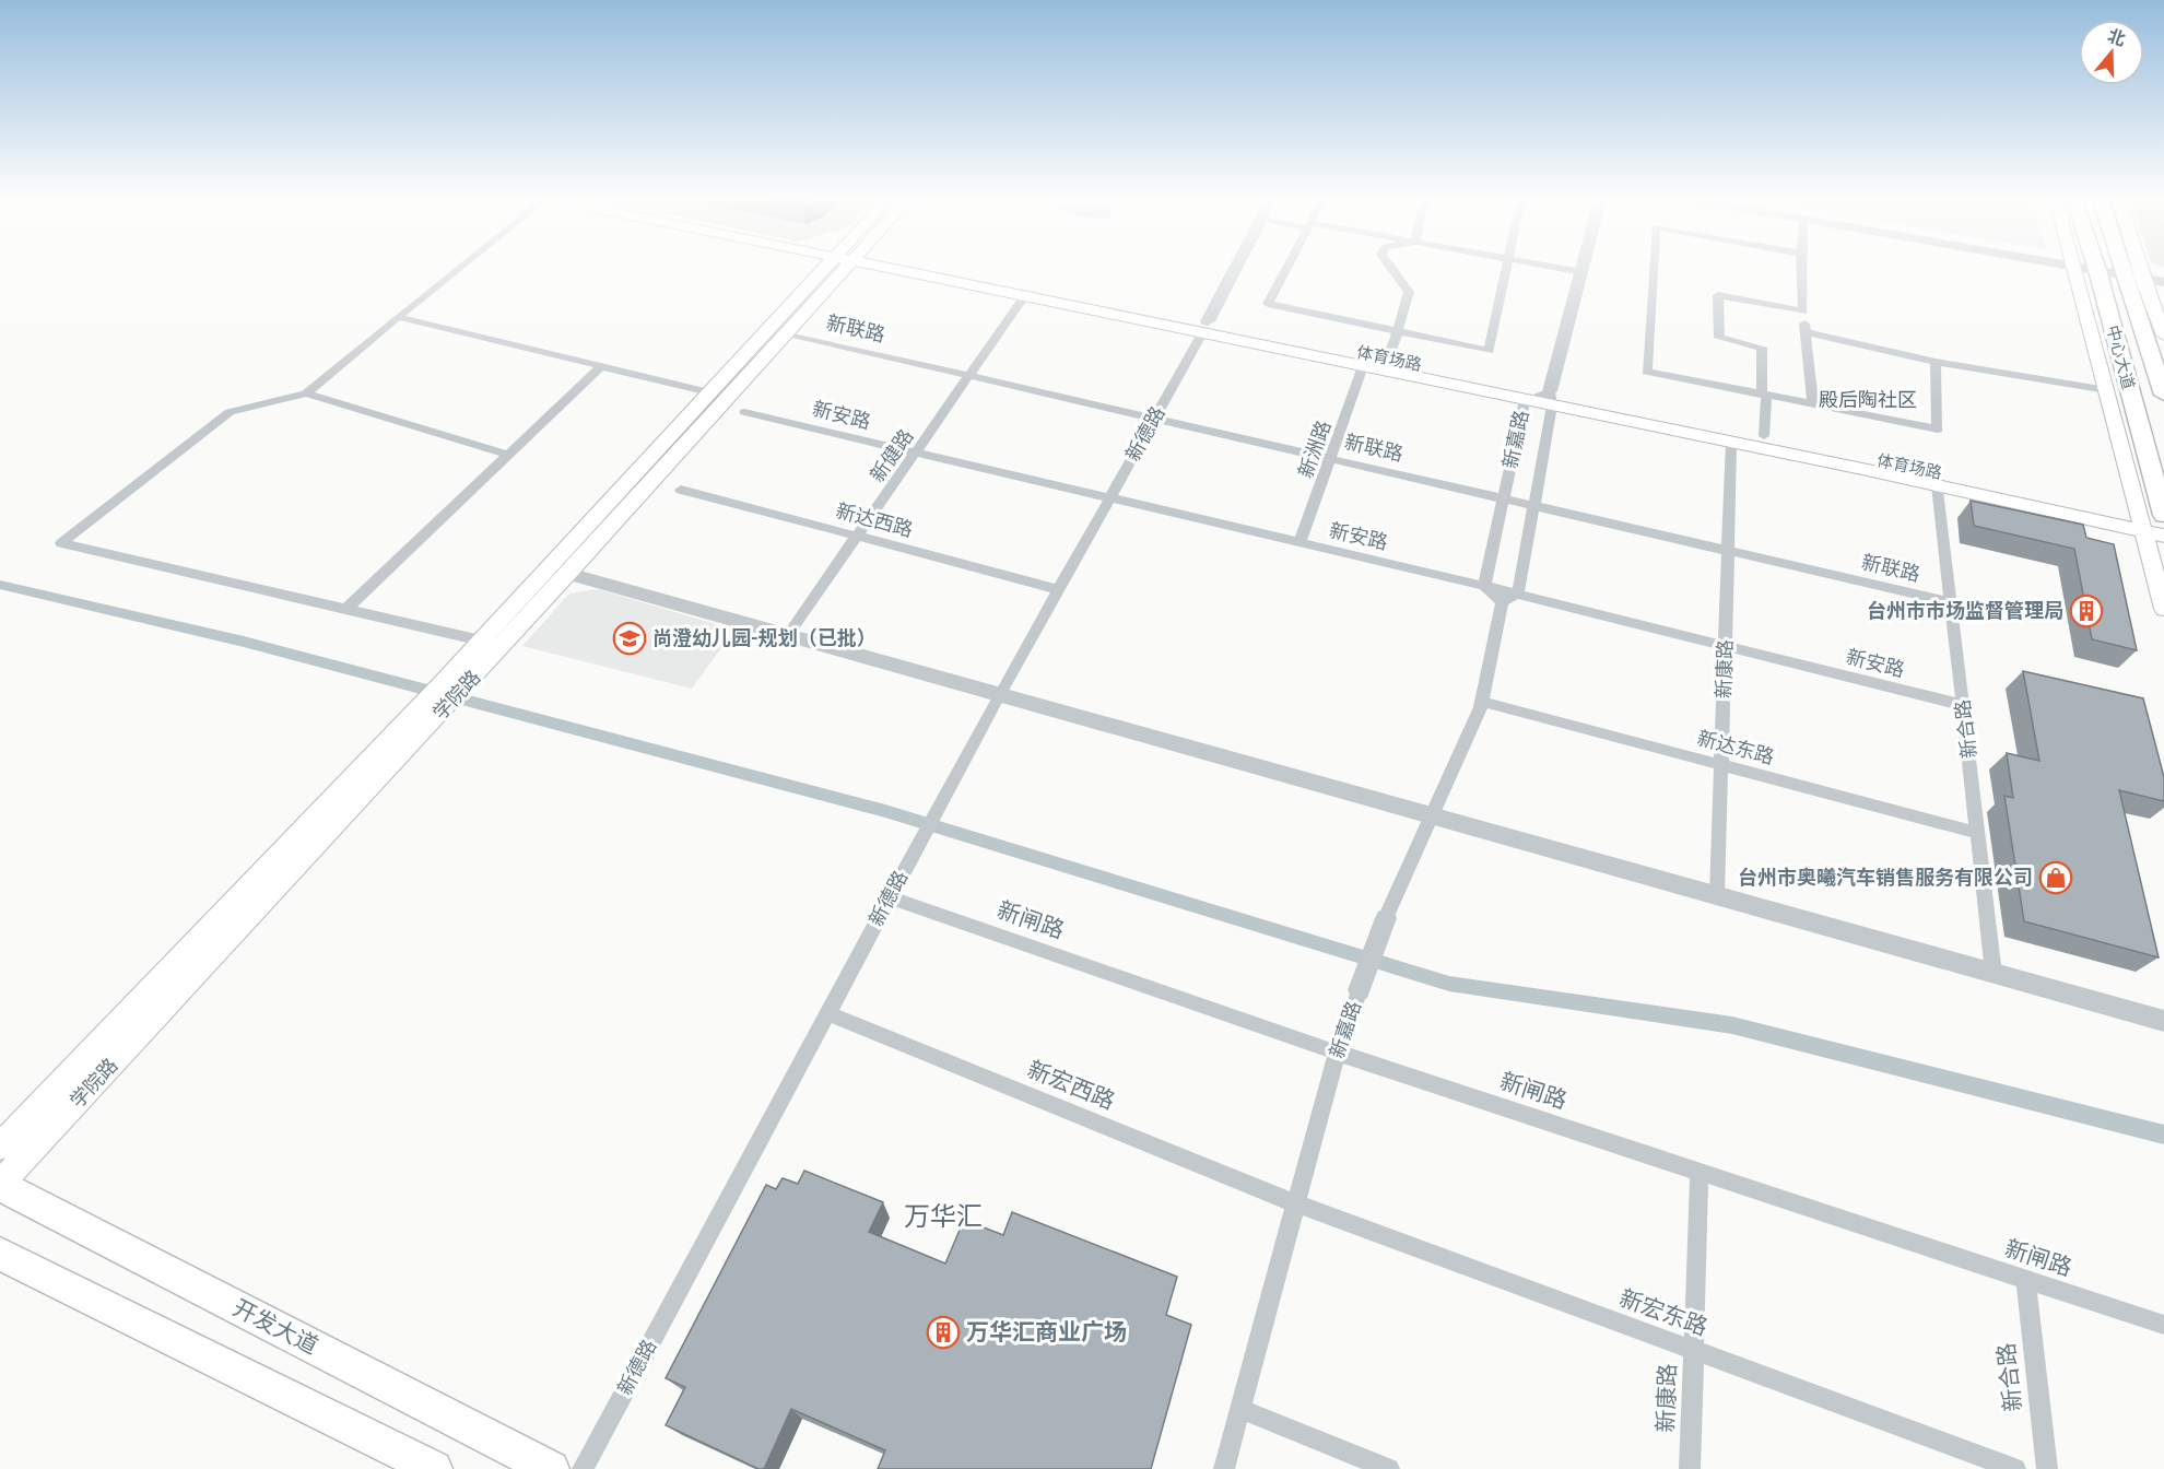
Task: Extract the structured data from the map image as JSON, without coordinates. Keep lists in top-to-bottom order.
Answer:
{
  "streets": {
    "main road": [
      "中心大道",
      "体育场路",
      "学院路",
      "开发大道"
    ],
    "street": [
      "新联路",
      "新安路",
      "新德路",
      "新嘉路",
      "新洲路",
      "新健路",
      "新达西路",
      "新康路",
      "新合路",
      "新达东路",
      "新闸路",
      "新宏西路",
      "新宏东路"
    ]
  },
  "crossings": [
    ["新联路", "新德路"],
    ["新联路", "新嘉路"],
    ["新联路", "新洲路"],
    ["新联路", "新健路"],
    ["新联路", "新康路"],
    ["新联路", "学院路"],
    ["新联路", "新合路"],
    ["体育场路", "新德路"],
    ["体育场路", "新嘉路"],
    ["新安路", "新德路"],
    ["新安路", "新嘉路"],
    ["新安路", "新洲路"],
    ["新安路", "新健路"],
    ["新安路", "新康路"],
    ["新安路", "新合路"],
    ["新德路", "新达西路"],
    ["新德路", "新闸路"],
    ["新德路", "新宏西路"],
    ["新嘉路", "新达东路"],
    ["新嘉路", "新闸路"],
    ["新嘉路", "新宏西路"],
    ["新嘉路", "新宏东路"],
    ["新健路", "新达西路"],
    ["新康路", "新达东路"],
    ["新康路", "新闸路"],
    ["新康路", "新宏东路"],
    ["学院路", "开发大道"],
    ["新合路", "新达东路"],
    ["新合路", "新闸路"],
    ["新宏西路", "新宏东路"]
  ],
  "districts": ["殿后陶社区", "万华汇"],
  "places": {
    "building": ["台州市市场监督管理局", "万华汇商业广场"],
    "school or university": ["尚澄幼儿园-规划（已批）"],
    "shop": ["台州市奥曦汽车销售服务有限公司"]
  },
  "north": "top"
}
